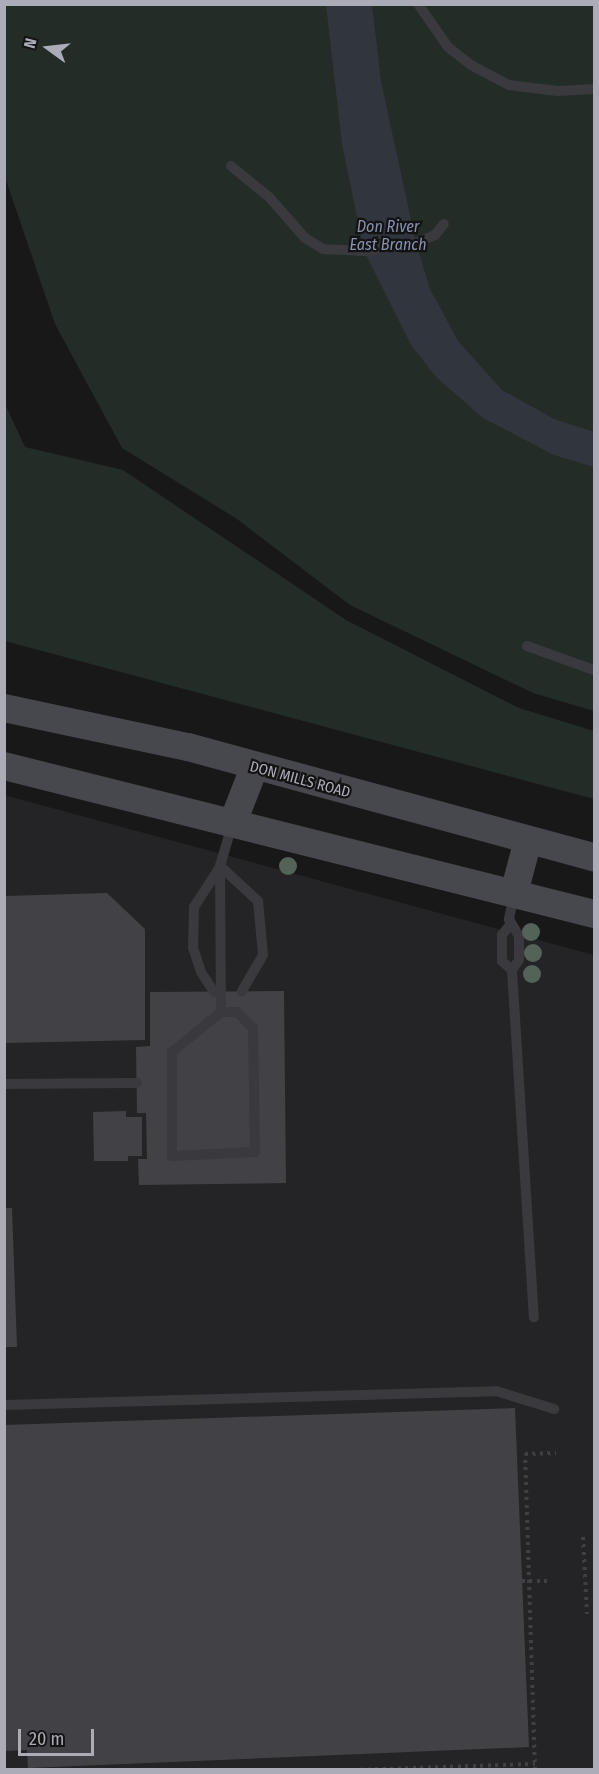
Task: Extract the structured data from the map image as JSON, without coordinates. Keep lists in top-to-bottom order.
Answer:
{
  "streets": {
    "main road": ["DON MILLS ROAD"]
  },
  "water": ["Don River East Branch"],
  "scale_bar": "20 m",
  "north": "left"
}
